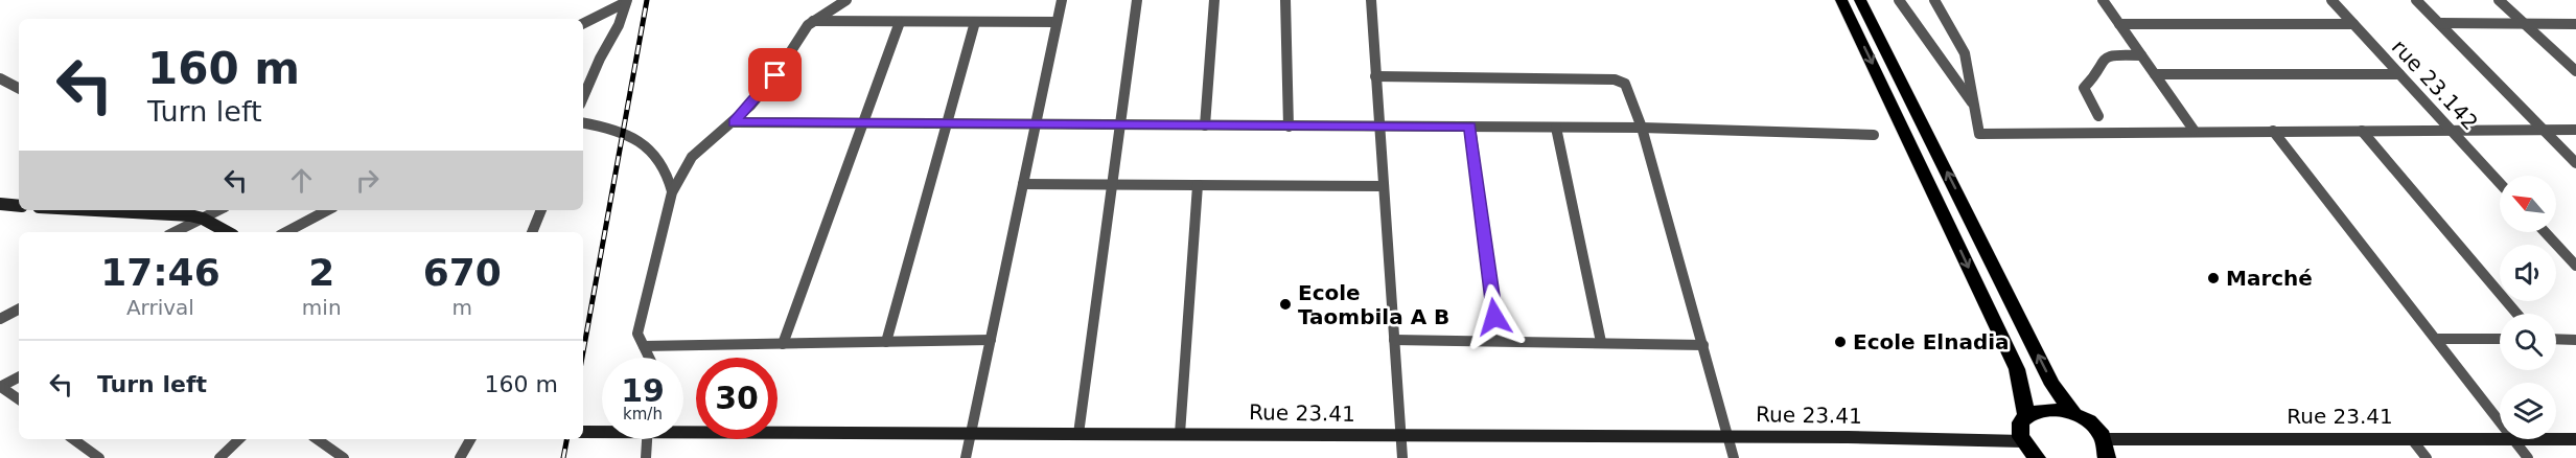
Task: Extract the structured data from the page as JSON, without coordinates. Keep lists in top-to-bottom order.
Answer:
{
  "streets": {
    "street": ["rue 23.142", "Rue 23.41"]
  },
  "places": ["Marché", "Ecole Taombila A B", "Ecole Elnadia"],
  "north": "top left",
  "page": {
    "turn": ["160 m", "Turn left"],
    "eta": [
      "17:46",
      "Arrival",
      "2",
      "min",
      "670",
      "m"
    ],
    "list": [
      {
        "name": "Turn left",
        "value": "160 m"
      }
    ],
    "speed": "19 km/h",
    "limit": "30"
  }
}
